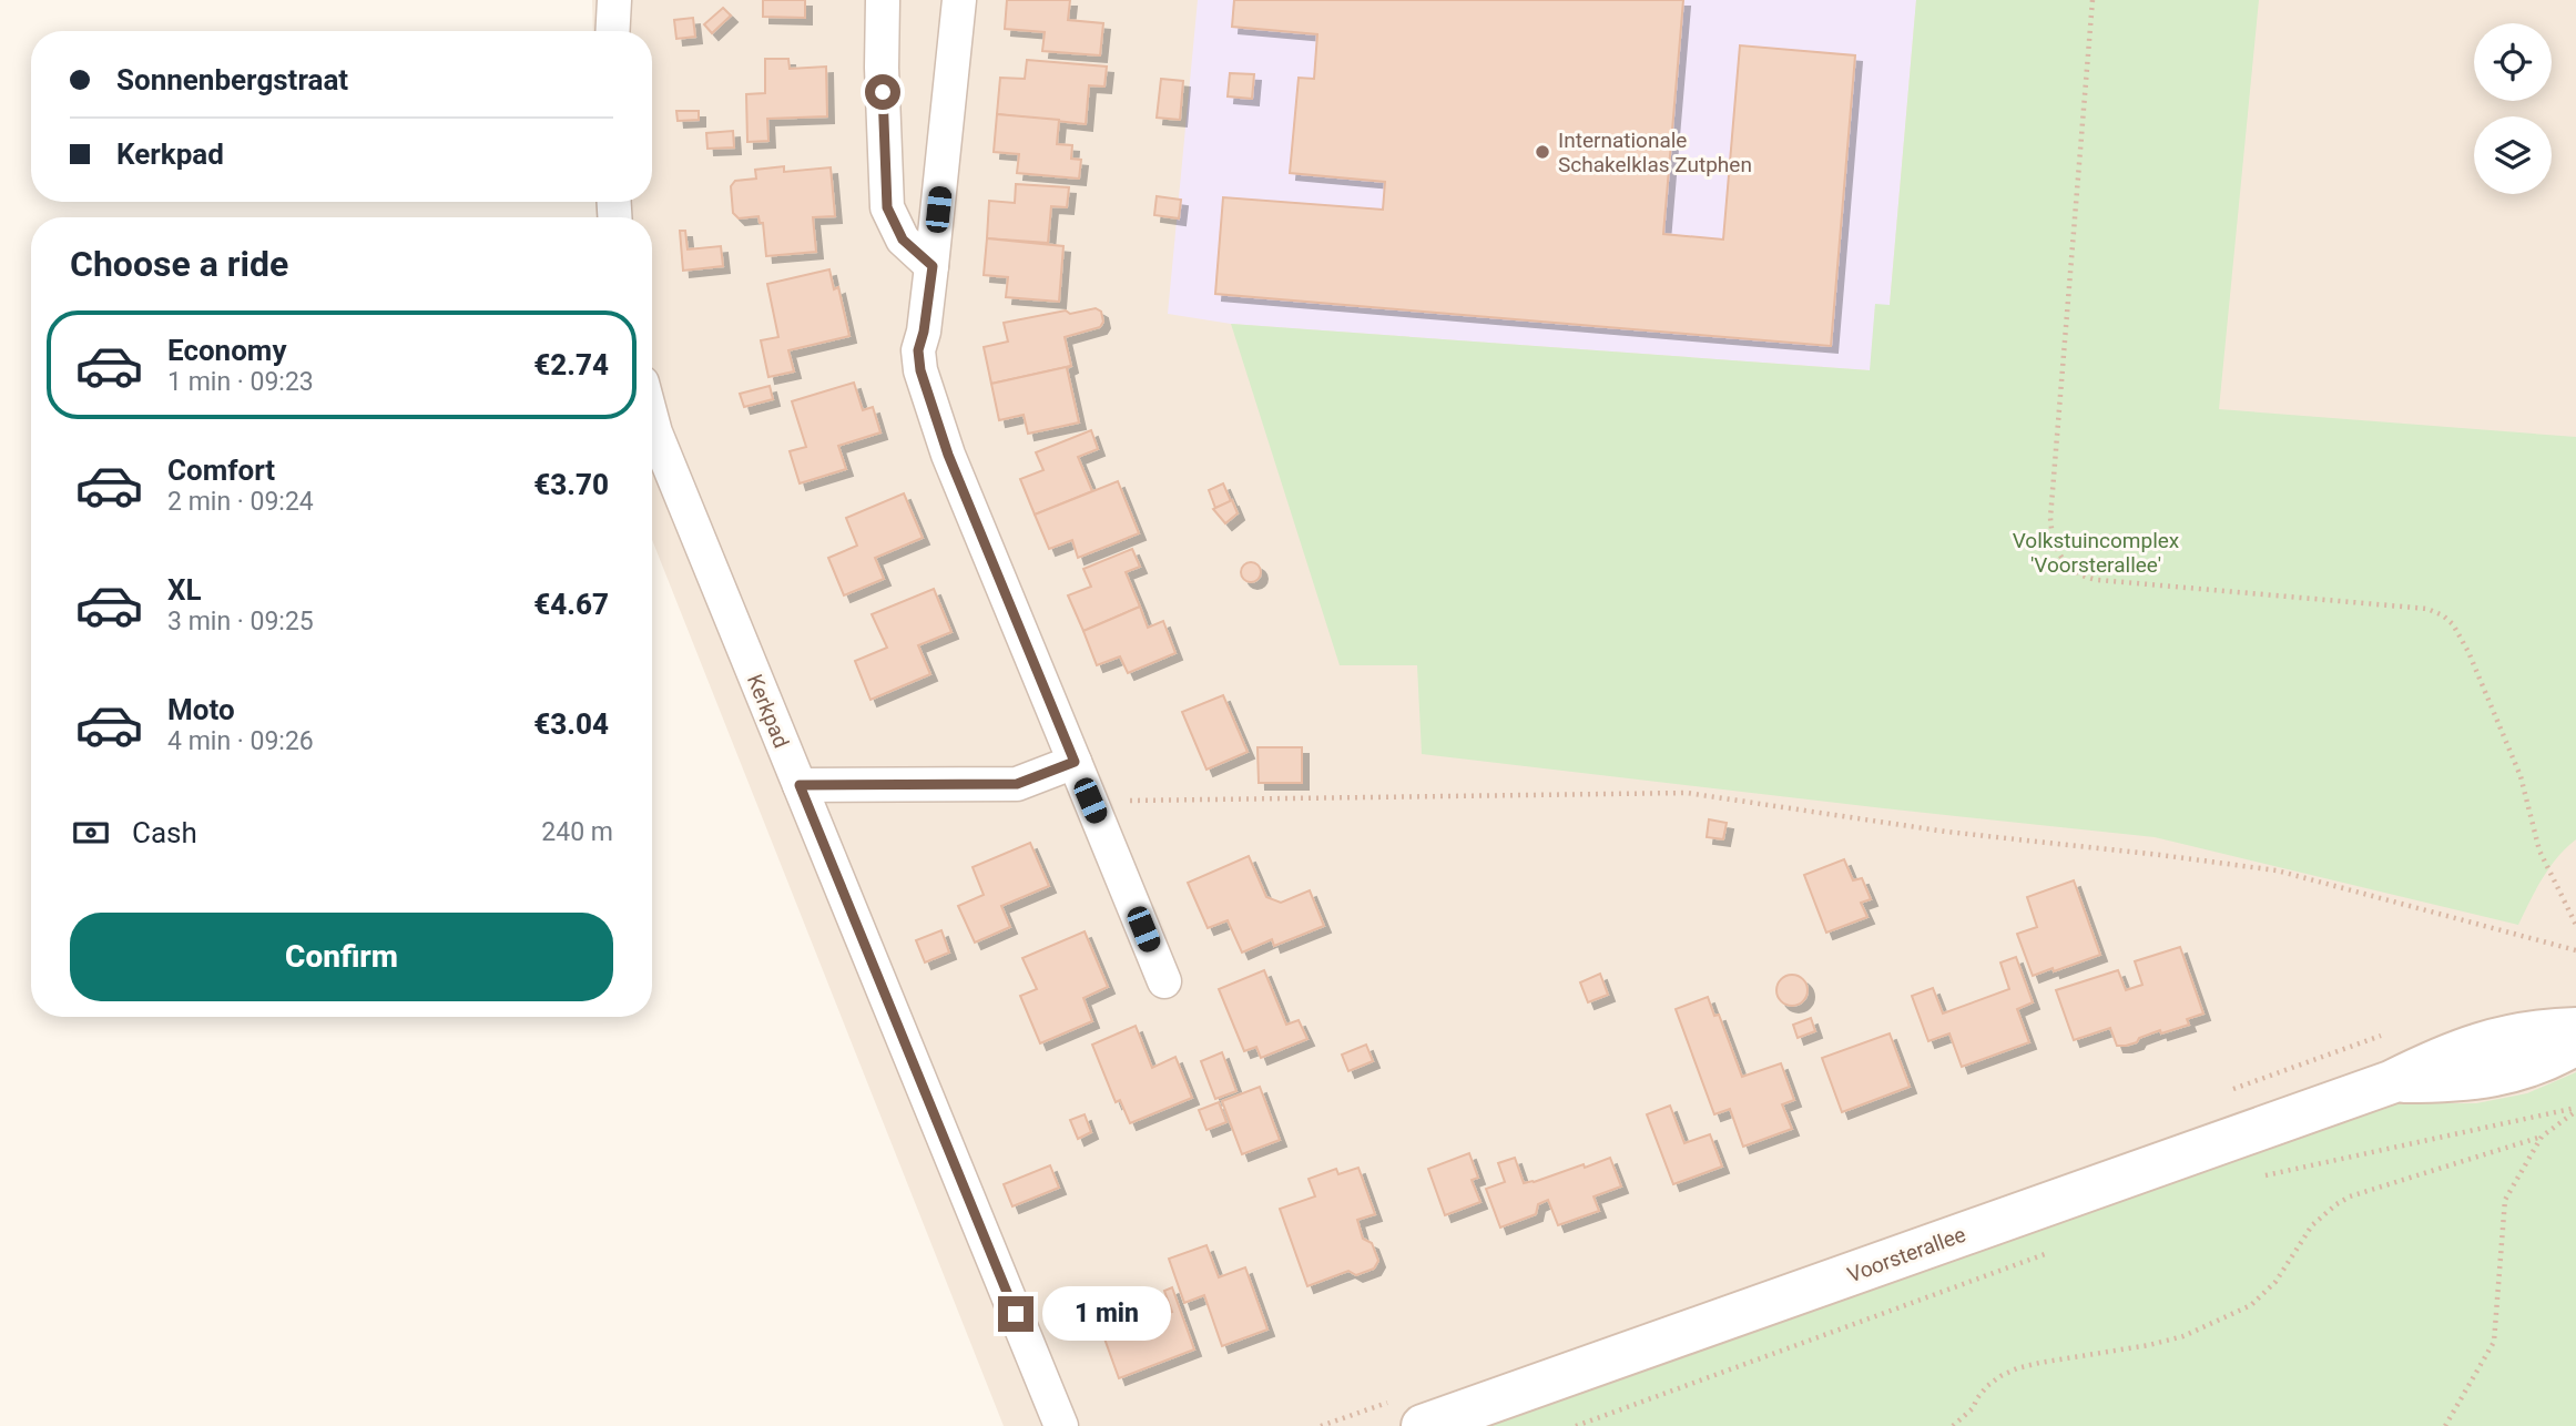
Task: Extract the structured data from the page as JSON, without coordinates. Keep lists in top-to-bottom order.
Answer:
{
  "streets": {
    "main road": ["Voorsterallee"],
    "street": ["Kerkpad"]
  },
  "parks": ["Volkstuincomplex 'Voorsterallee'"],
  "places": ["Internationale Schakelklas Zutphen"],
  "page": {
    "banner": ["Sonnenbergstraat", "Kerkpad"],
    "heading": "Choose a ride",
    "list": [
      {
        "name": "Economy",
        "note": "1 min · 09:23",
        "value": "€2.74"
      },
      {
        "name": "Comfort",
        "note": "2 min · 09:24",
        "value": "€3.70"
      },
      {
        "name": "XL",
        "note": "3 min · 09:25",
        "value": "€4.67"
      },
      {
        "name": "Moto",
        "note": "4 min · 09:26",
        "value": "€3.04"
      }
    ],
    "pay": ["Cash", "240 m"],
    "buttons": "Confirm",
    "bubble": "1 min"
  }
}
